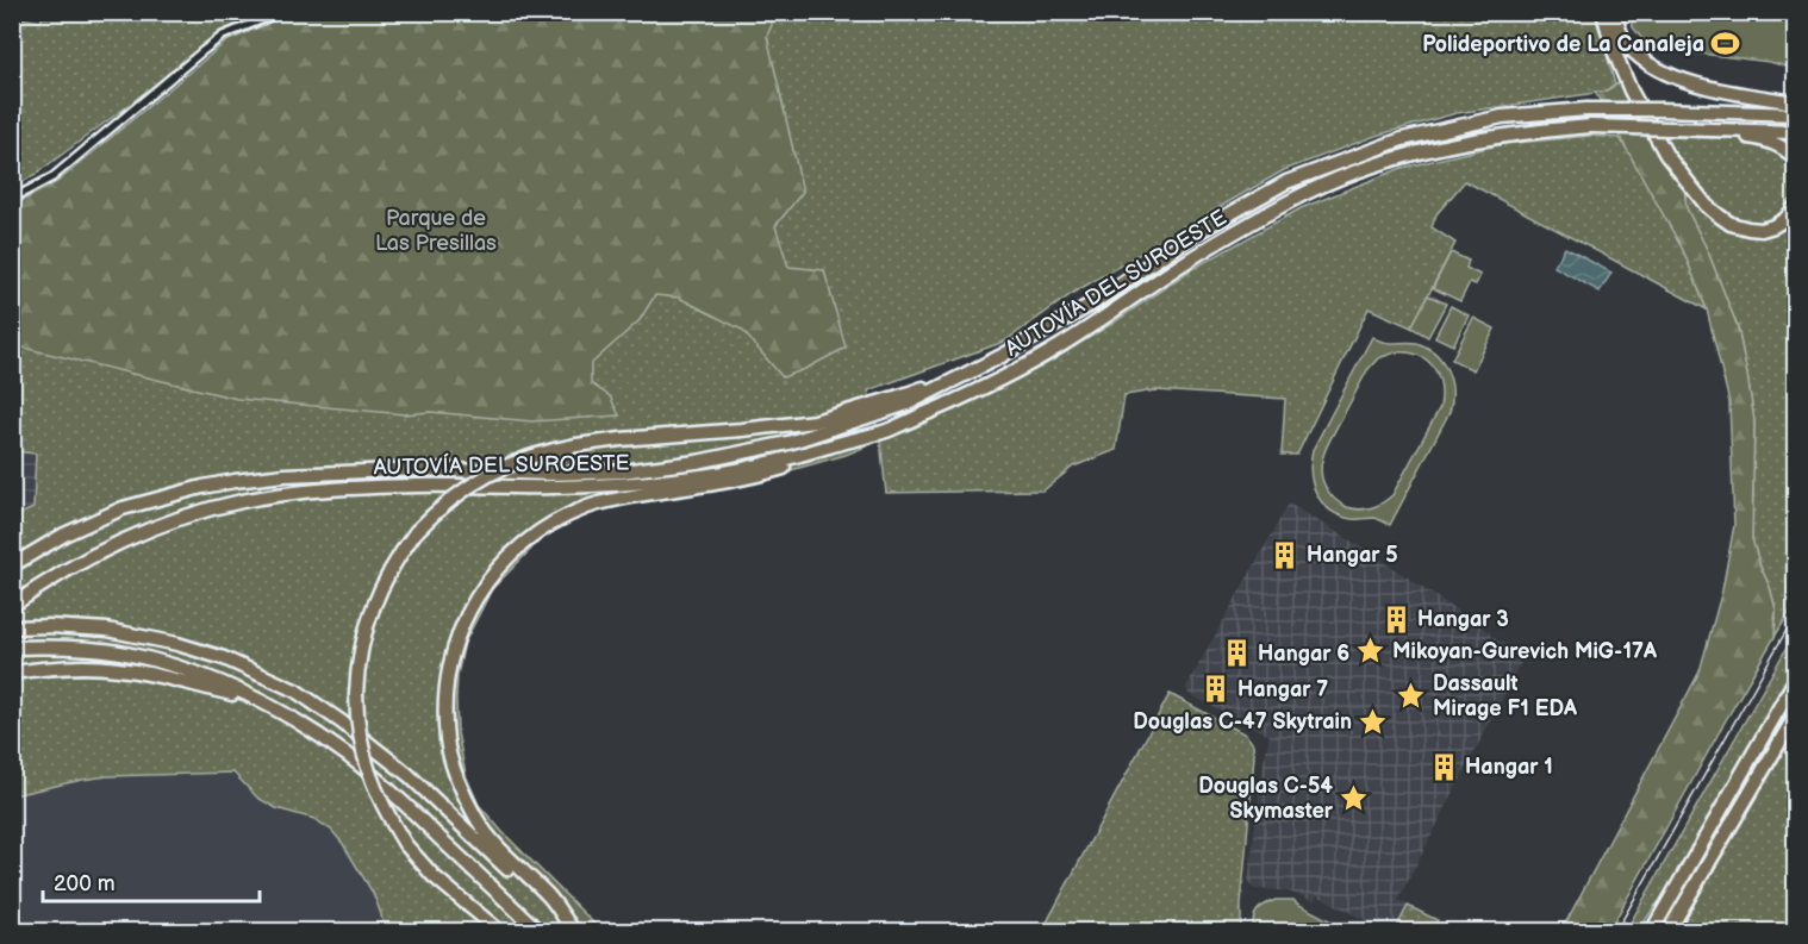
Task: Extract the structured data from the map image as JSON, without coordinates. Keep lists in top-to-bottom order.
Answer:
{
  "streets": {
    "highway": ["AUTOVÍA DEL SUROESTE"]
  },
  "parks": ["Parque de Las Presillas"],
  "places": {
    "sports": ["Polideportivo de La Canaleja"],
    "building": [
      "Hangar 5",
      "Hangar 3",
      "Hangar 6",
      "Hangar 7",
      "Hangar 1"
    ],
    "place": [
      "Mikoyan-Gurevich MiG-17A",
      "Dassault Mirage F1 EDA",
      "Douglas C-47 Skytrain",
      "Douglas C-54 Skymaster"
    ]
  },
  "scale_bar": "200 m"
}
